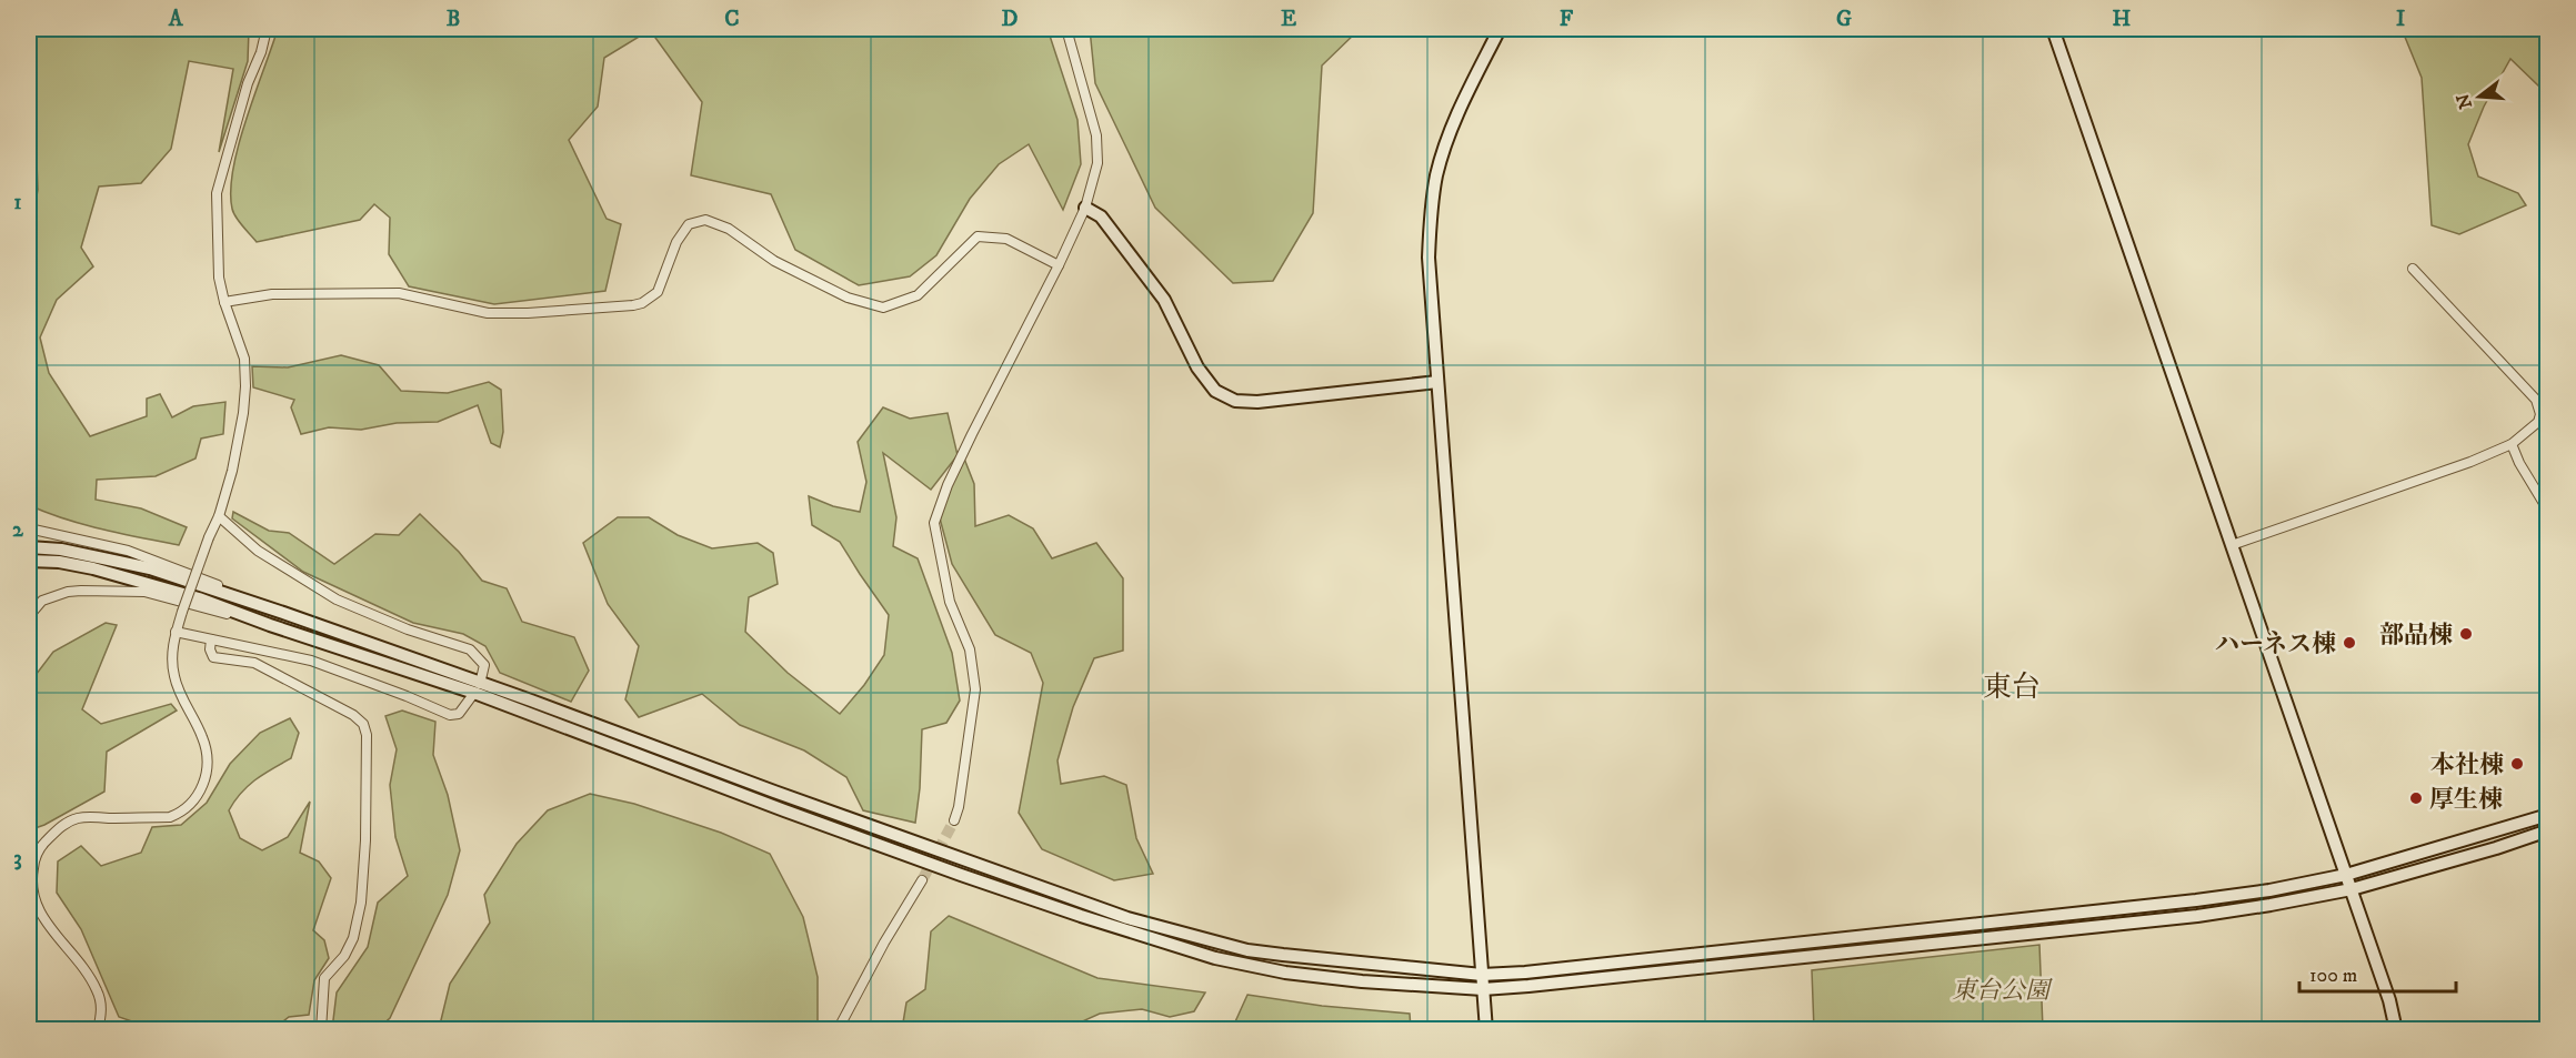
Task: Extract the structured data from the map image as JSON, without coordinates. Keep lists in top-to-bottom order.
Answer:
{
  "districts": ["東台"],
  "parks": ["東台公園"],
  "places": [
    "部品棟",
    "ハーネス棟",
    "本社棟",
    "厚生棟"
  ],
  "scale_bar": "100 m",
  "north": "left",
  "grid": {
    "columns": [
      "A",
      "B",
      "C",
      "D",
      "E",
      "F",
      "G",
      "H",
      "I"
    ],
    "rows": ["1", "2", "3"]
  }
}
